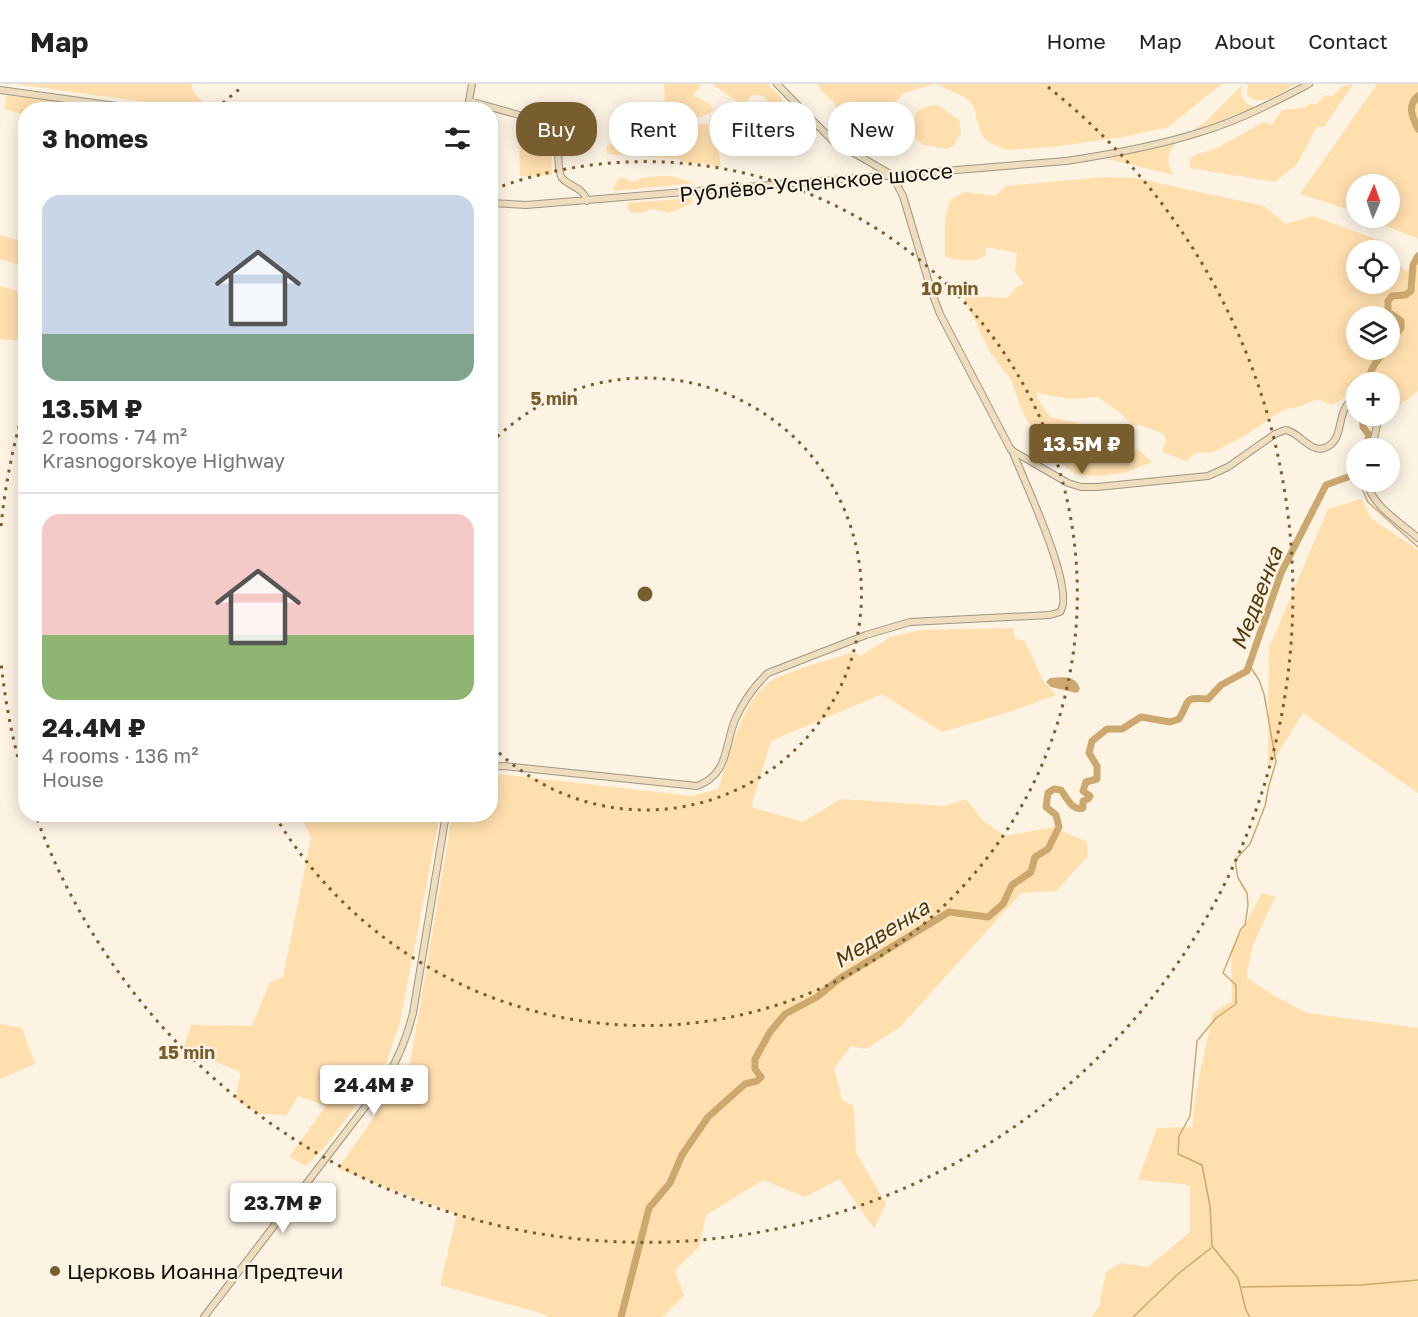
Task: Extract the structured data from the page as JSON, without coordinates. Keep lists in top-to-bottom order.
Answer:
{
  "streets": {
    "main road": ["Рублёво-Успенское шоссе"]
  },
  "water": ["Медвенка"],
  "places": ["Церковь Иоанна Предтечи"],
  "north": "top",
  "page": {
    "header": "Map",
    "nav": [
      "Home",
      "Map",
      "About",
      "Contact"
    ],
    "chip": [
      "Buy",
      "Rent",
      "Filters",
      "New"
    ],
    "heading": "3 homes",
    "map_buttons": ["+", "−"],
    "list": [
      {
        "name": "13.5M ₽",
        "note": "2 rooms · 74 m² · Krasnogorskoye Highway"
      },
      {
        "name": "24.4M ₽",
        "note": "4 rooms · 136 m² · House"
      }
    ],
    "price": ["13.5M ₽", "24.4M ₽", "23.7M ₽"]
  },
  "rings": ["10 min", "5 min", "15 min"]
}
